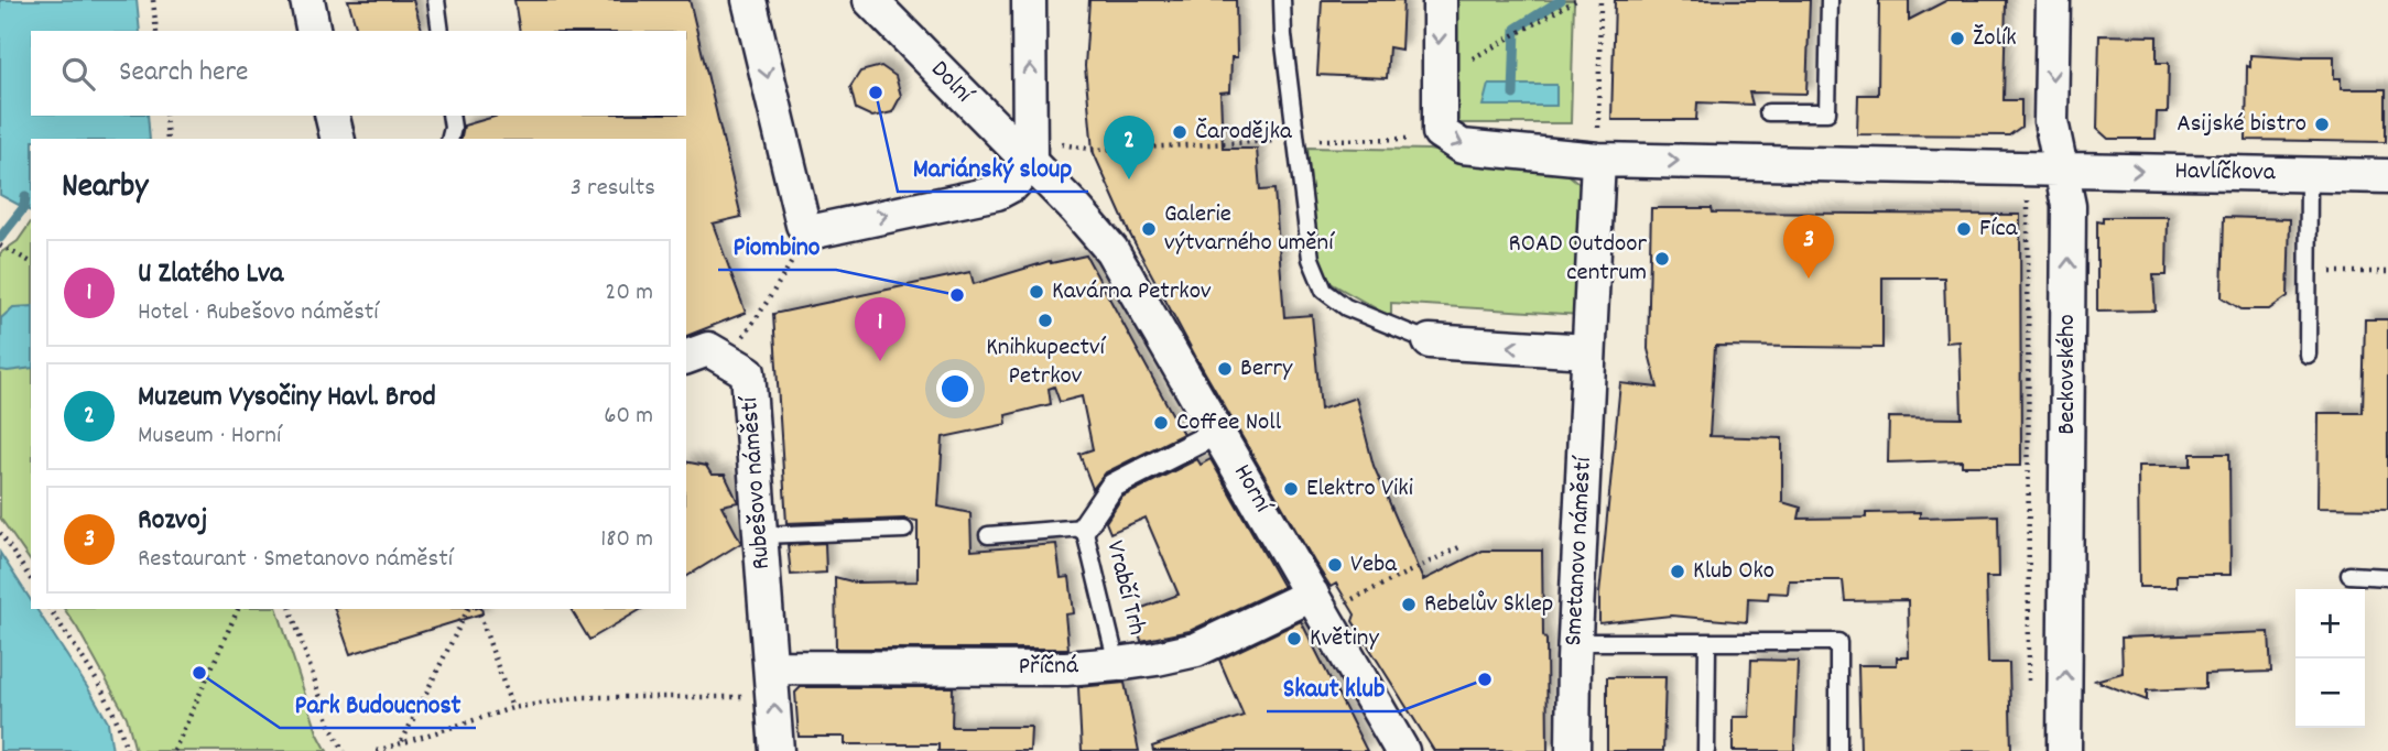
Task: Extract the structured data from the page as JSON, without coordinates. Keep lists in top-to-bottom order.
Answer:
{
  "streets": {
    "street": [
      "Dolní",
      "Havlíčkova",
      "Beckovského",
      "Rubešovo náměstí",
      "Horní",
      "Smetanovo náměstí",
      "Příčná"
    ],
    "lane": ["Vrabčí Trh"]
  },
  "crossings": [
    ["Dolní", "Horní"],
    ["Havlíčkova", "Beckovského"],
    ["Havlíčkova", "Smetanovo náměstí"],
    ["Rubešovo náměstí", "Příčná"],
    ["Horní", "Příčná"],
    ["Vrabčí Trh", "Příčná"]
  ],
  "one_way": ["Havlíčkova"],
  "places": [
    "Žolík",
    "Mariánský sloup",
    "Asijské bistro",
    "Čarodějka",
    "Galerie výtvarného umění",
    "Fíca",
    "ROAD Outdoor centrum",
    "Kavárna Petrkov",
    "Piombino",
    "Knihkupectví Petrkov",
    "Berry",
    "Coffee Noll",
    "Elektro Viki",
    "Veba",
    "Klub Oko",
    "Rebelův Sklep",
    "Květiny",
    "Park Budoucnost",
    "Skaut klub"
  ],
  "page": {
    "search": "Search here",
    "pins": ["2", "3", "1"],
    "heading": ["Nearby", "3 results"],
    "list": [
      {
        "mark": "1",
        "name": "U Zlatého Lva",
        "note": "Hotel · Rubešovo náměstí",
        "value": "20 m"
      },
      {
        "mark": "2",
        "name": "Muzeum Vysočiny Havl. Brod",
        "note": "Museum · Horní",
        "value": "60 m"
      },
      {
        "mark": "3",
        "name": "Rozvoj",
        "note": "Restaurant · Smetanovo náměstí",
        "value": "180 m"
      }
    ],
    "map_buttons": ["+", "−"]
  }
}
